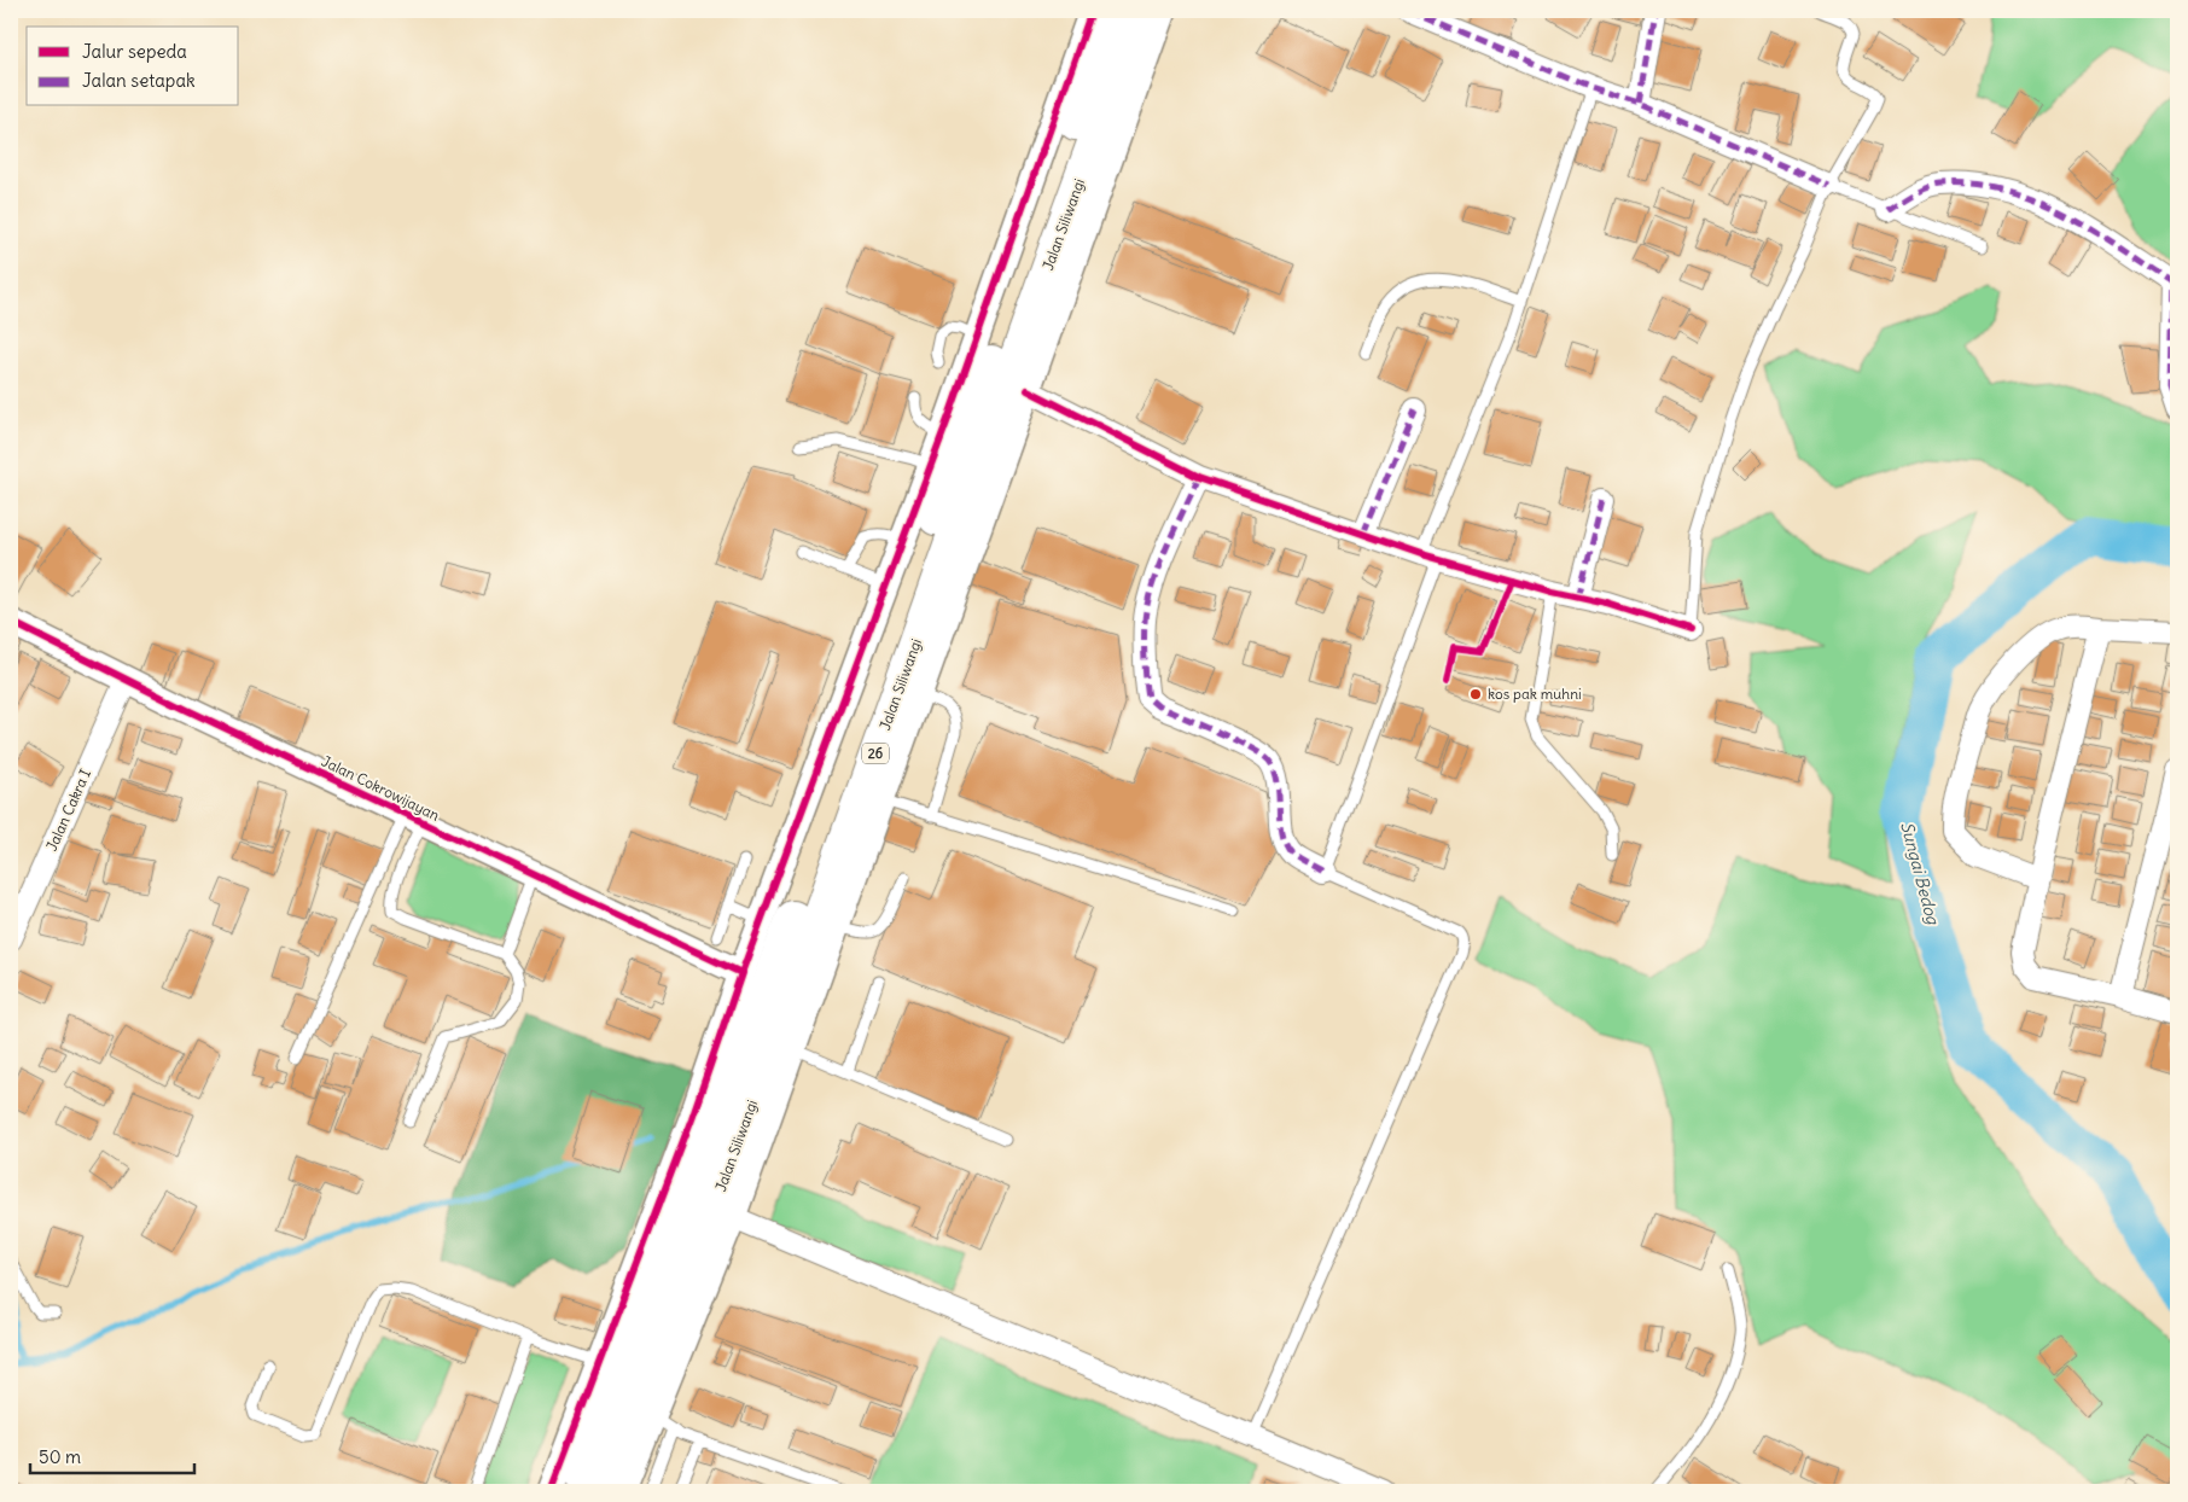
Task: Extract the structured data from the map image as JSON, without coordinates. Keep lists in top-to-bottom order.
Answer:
{
  "streets": {
    "highway": ["Jalan Siliwangi", "26"],
    "street": ["Jalan Cokrowijayan", "Jalan Cakra I"]
  },
  "crossings": [
    ["Jalan Cokrowijayan", "Jalan Cakra I"]
  ],
  "water": ["Sungai Bedog"],
  "places": ["kos pak muhni"],
  "legend": ["Jalur sepeda", "Jalan setapak"],
  "scale_bar": "50 m"
}
